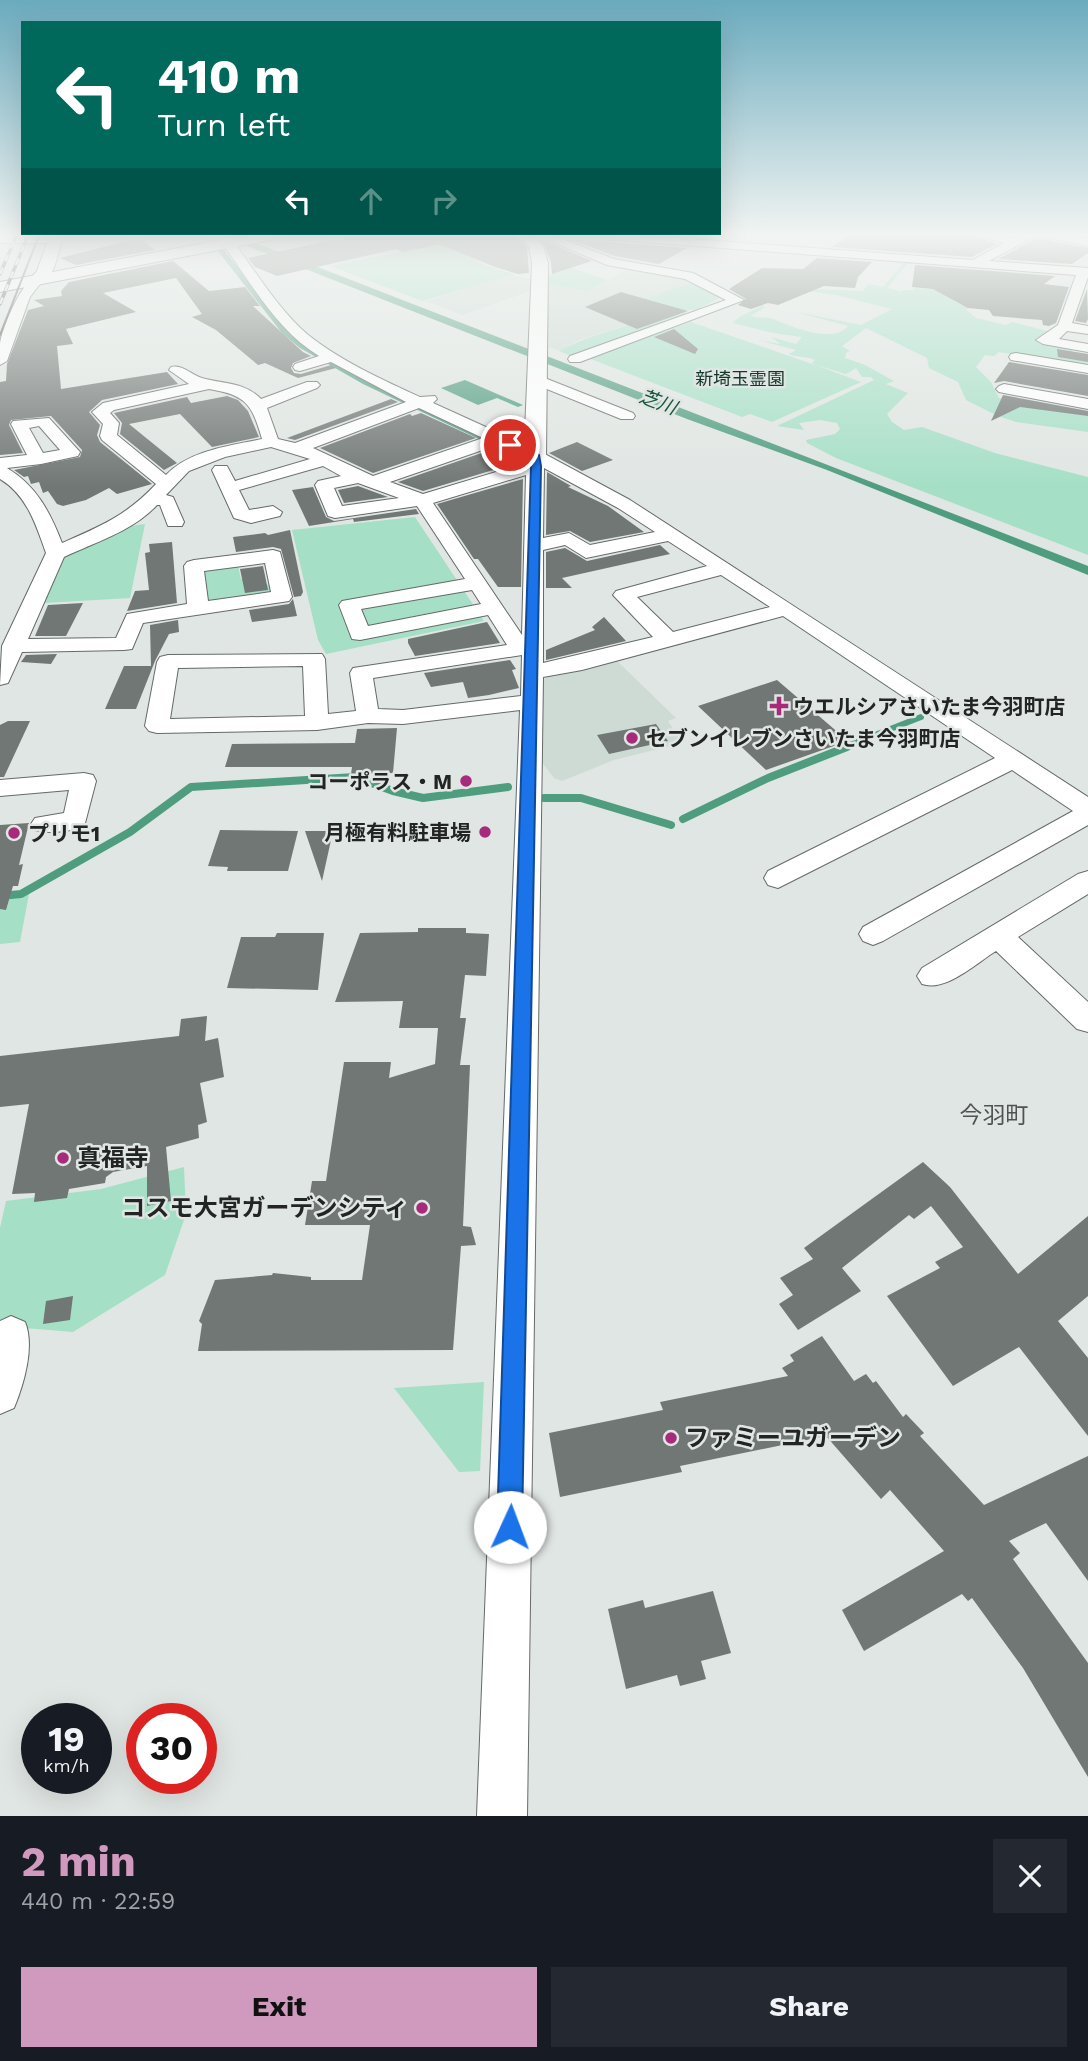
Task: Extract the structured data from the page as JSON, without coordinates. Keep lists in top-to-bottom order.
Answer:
{
  "districts": ["今羽町"],
  "water": ["芝川"],
  "parks": ["新埼玉霊園"],
  "places": {
    "health": ["ウエルシアさいたま今羽町店"],
    "other": [
      "セブンイレブンさいたま今羽町店",
      "コーポラス・M",
      "月極有料駐車場",
      "プリモ1",
      "真福寺",
      "コスモ大宮ガーデンシティ",
      "ファミーユガーデン"
    ]
  },
  "page": {
    "turn": ["410 m", "Turn left"],
    "speed": "19 km/h",
    "limit": "30",
    "heading": ["2 min", "440 m · 22:59"],
    "buttons": ["Exit", "Share"]
  }
}
